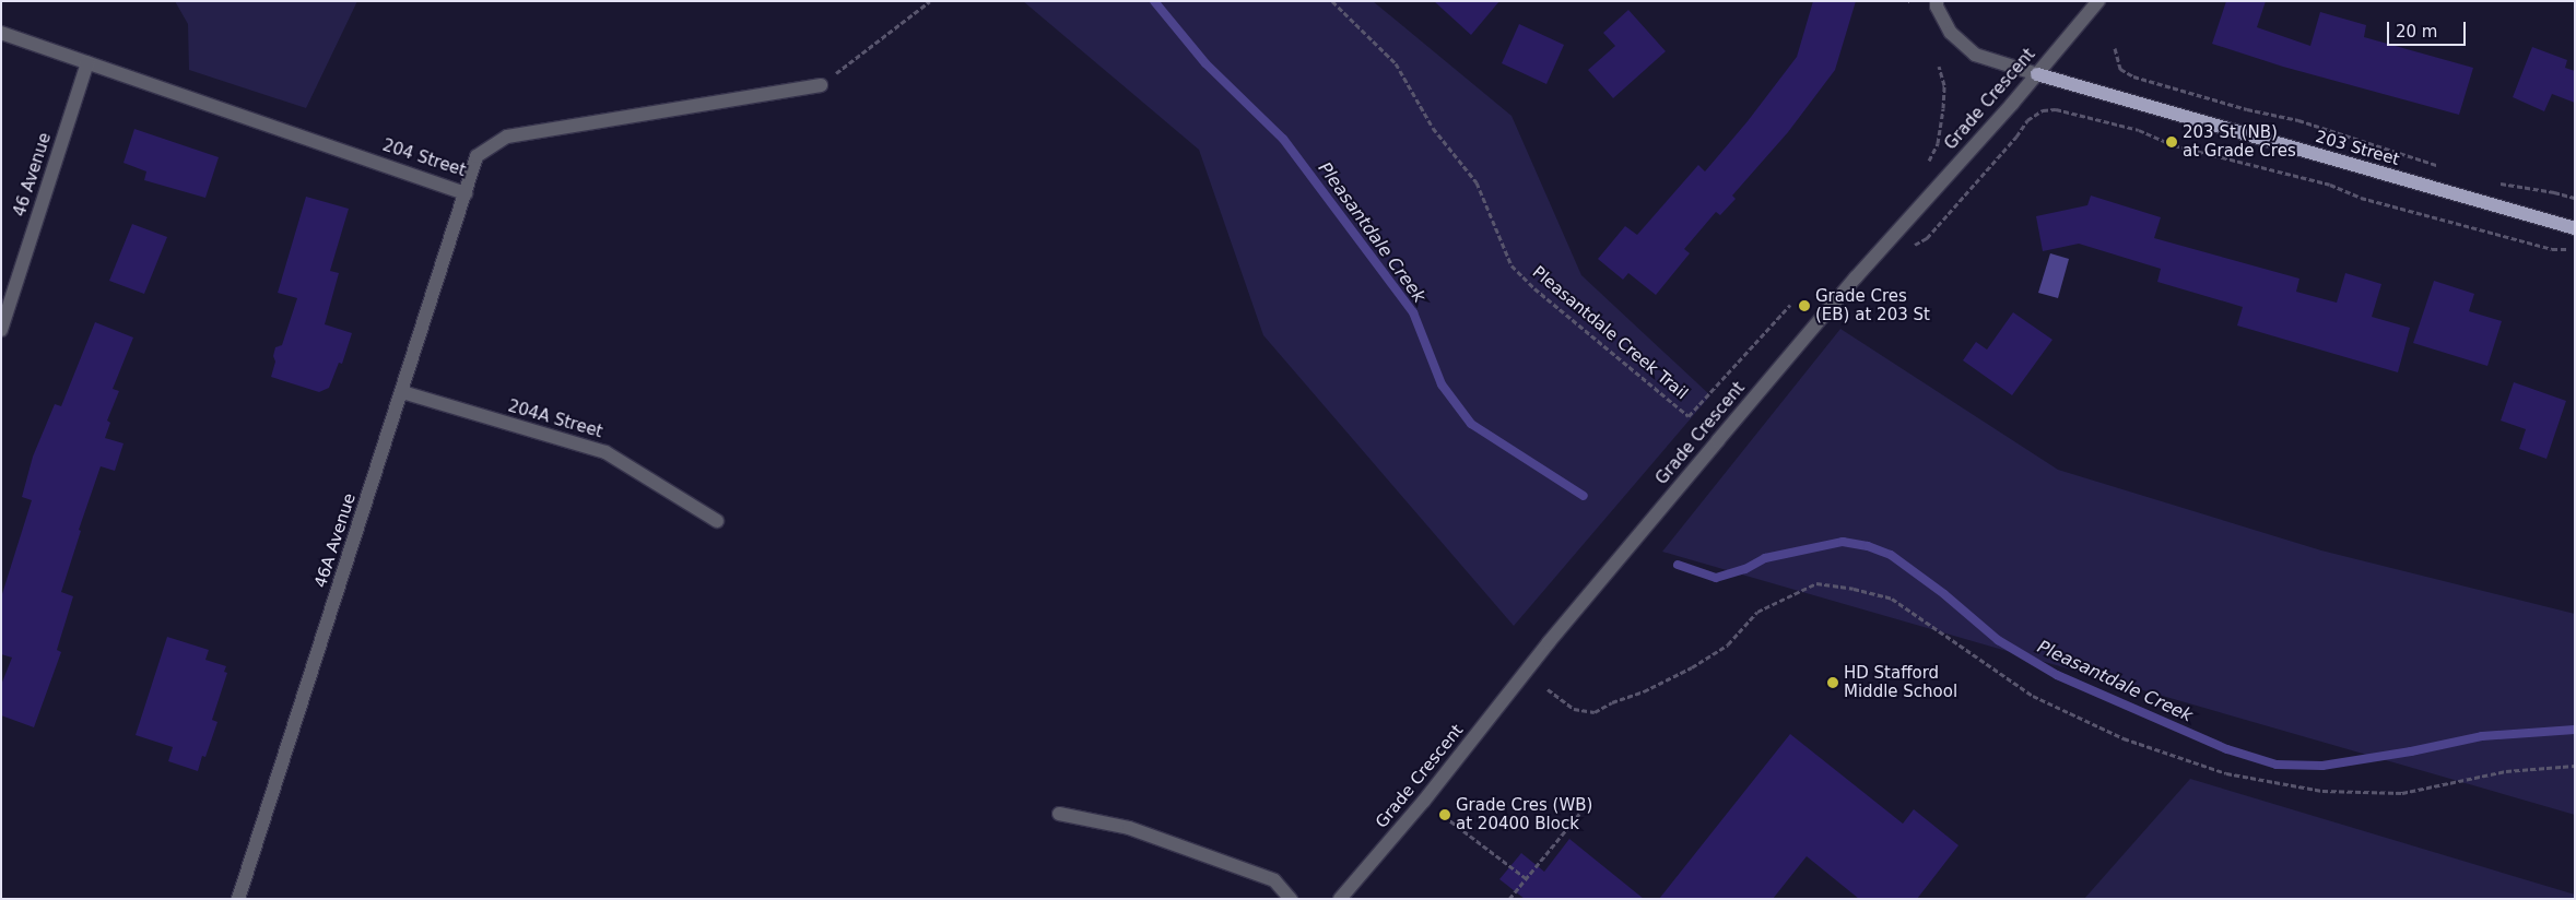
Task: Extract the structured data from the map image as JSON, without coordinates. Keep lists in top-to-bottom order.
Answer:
{
  "streets": {
    "main road": ["203 Street"],
    "street": [
      "Grade Crescent",
      "204 Street",
      "46 Avenue",
      "204A Street",
      "46A Avenue"
    ],
    "path": ["Pleasantdale Creek Trail"]
  },
  "crossings": [
    ["Grade Crescent", "203 Street"],
    ["204 Street", "46 Avenue"],
    ["204 Street", "46A Avenue"],
    ["204A Street", "46A Avenue"]
  ],
  "water": ["Pleasantdale Creek"],
  "places": [
    "203 St (NB) at Grade Cres",
    "Grade Cres (EB) at 203 St",
    "HD Stafford Middle School",
    "Grade Cres (WB) at 20400 Block"
  ],
  "scale_bar": "20 m"
}
